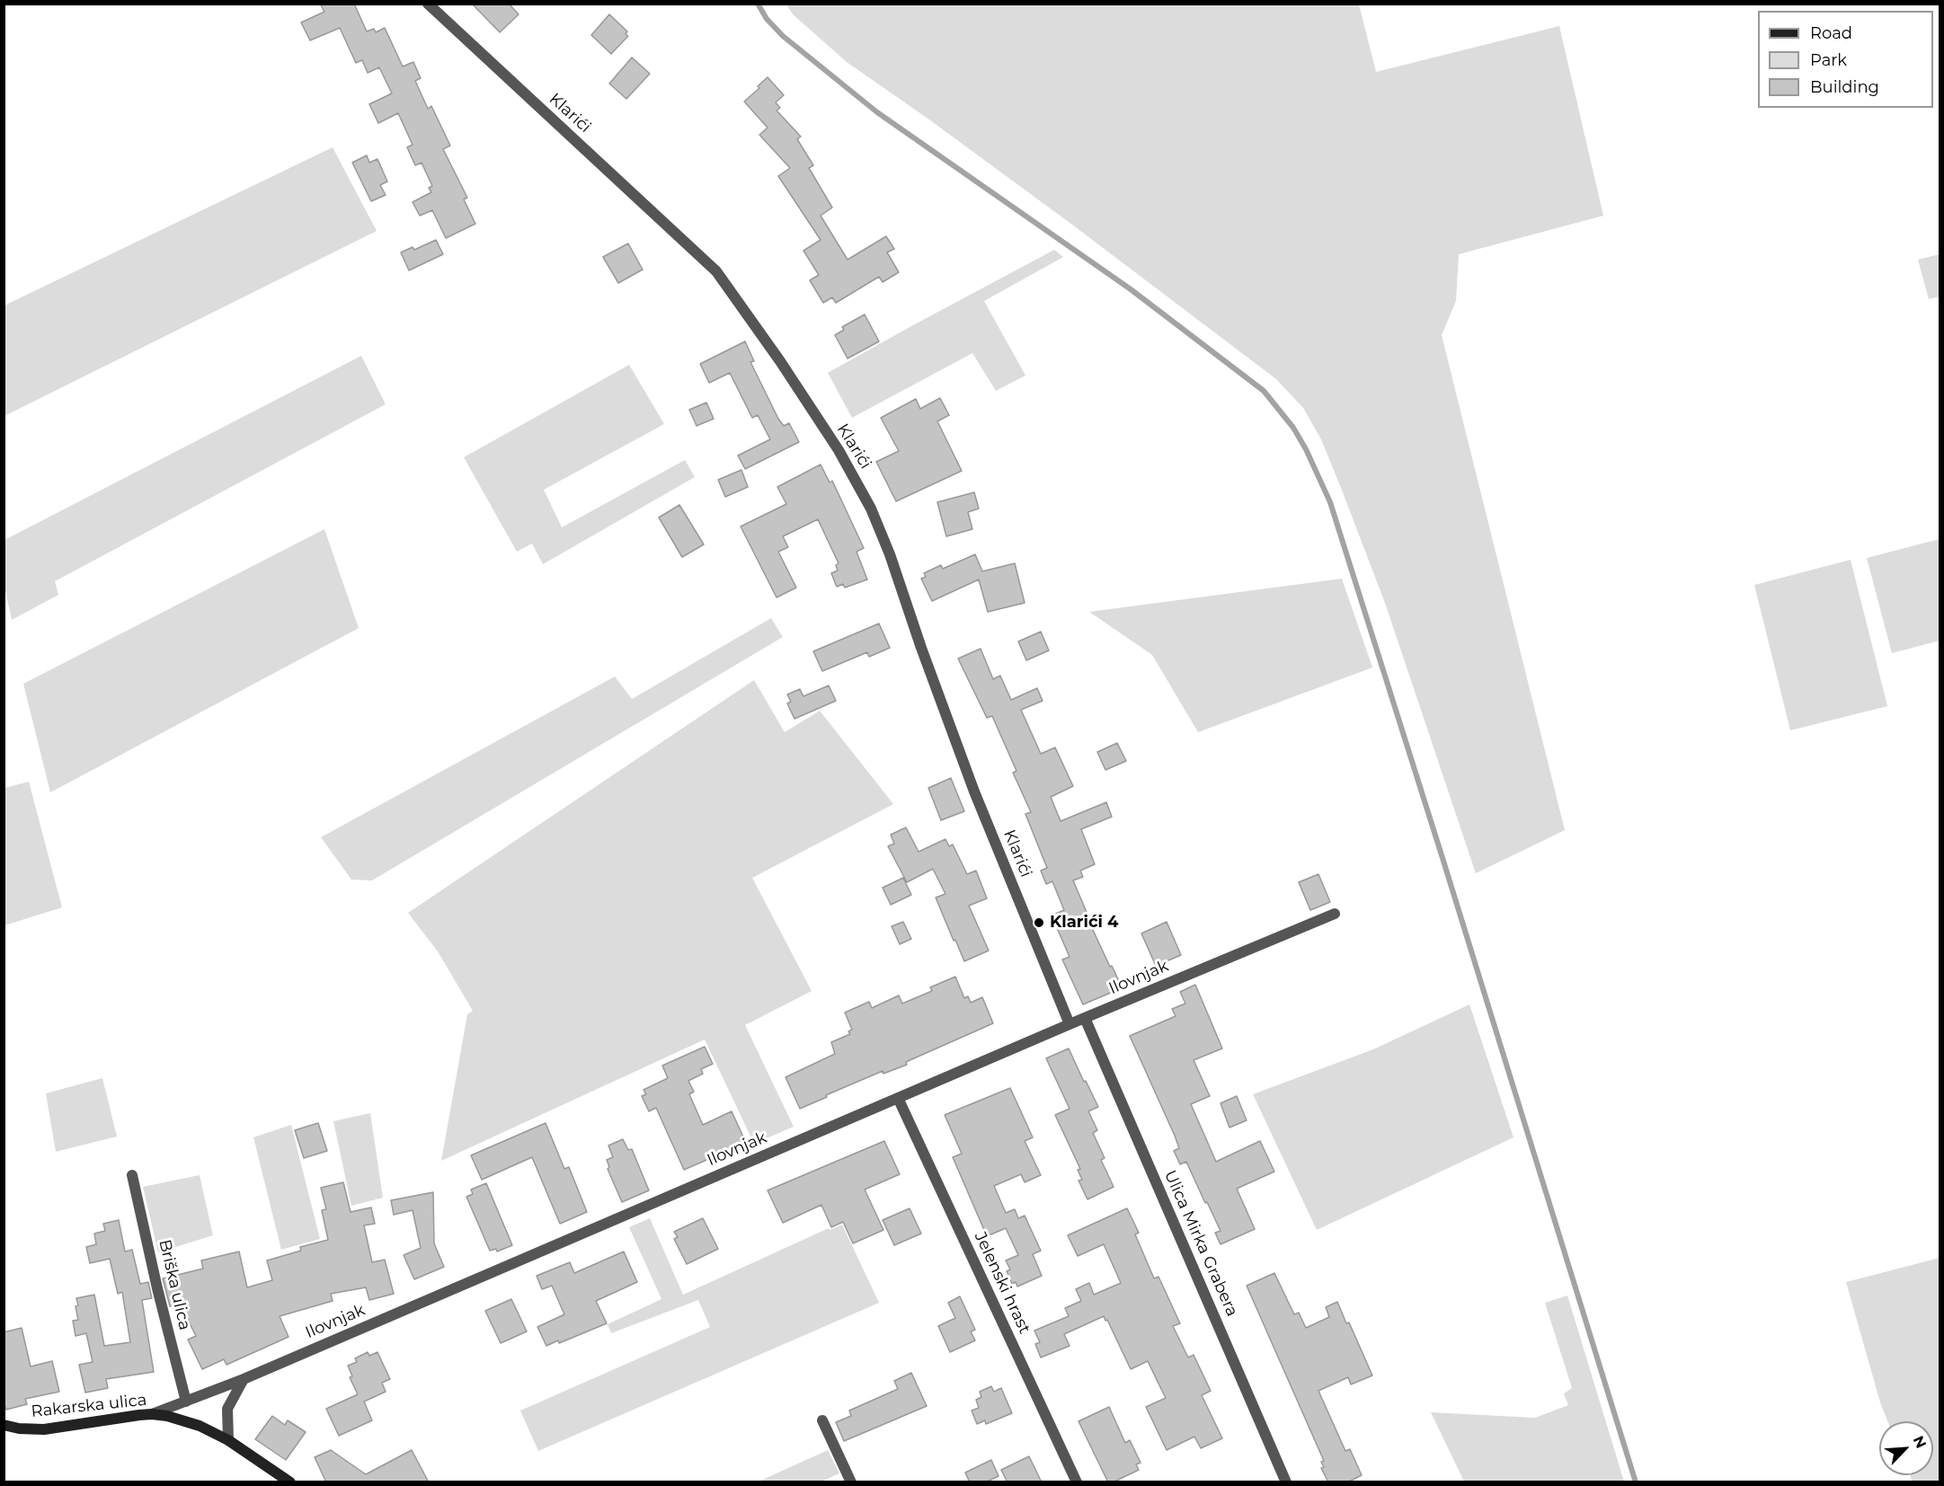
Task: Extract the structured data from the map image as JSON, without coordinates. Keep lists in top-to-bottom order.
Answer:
{
  "streets": {
    "main road": ["Rakarska ulica"],
    "street": [
      "Klarići",
      "Ilovnjak",
      "Ulica Mirka Grabera",
      "Jelenski hrast",
      "Briška ulica"
    ]
  },
  "crossings": [
    ["Klarići", "Ilovnjak"],
    ["Ilovnjak", "Ulica Mirka Grabera"],
    ["Ilovnjak", "Jelenski hrast"],
    ["Ilovnjak", "Briška ulica"],
    ["Ilovnjak", "Rakarska ulica"]
  ],
  "places": ["Klarići 4"],
  "legend": ["Road", "Park", "Building"],
  "north": "top right"
}
